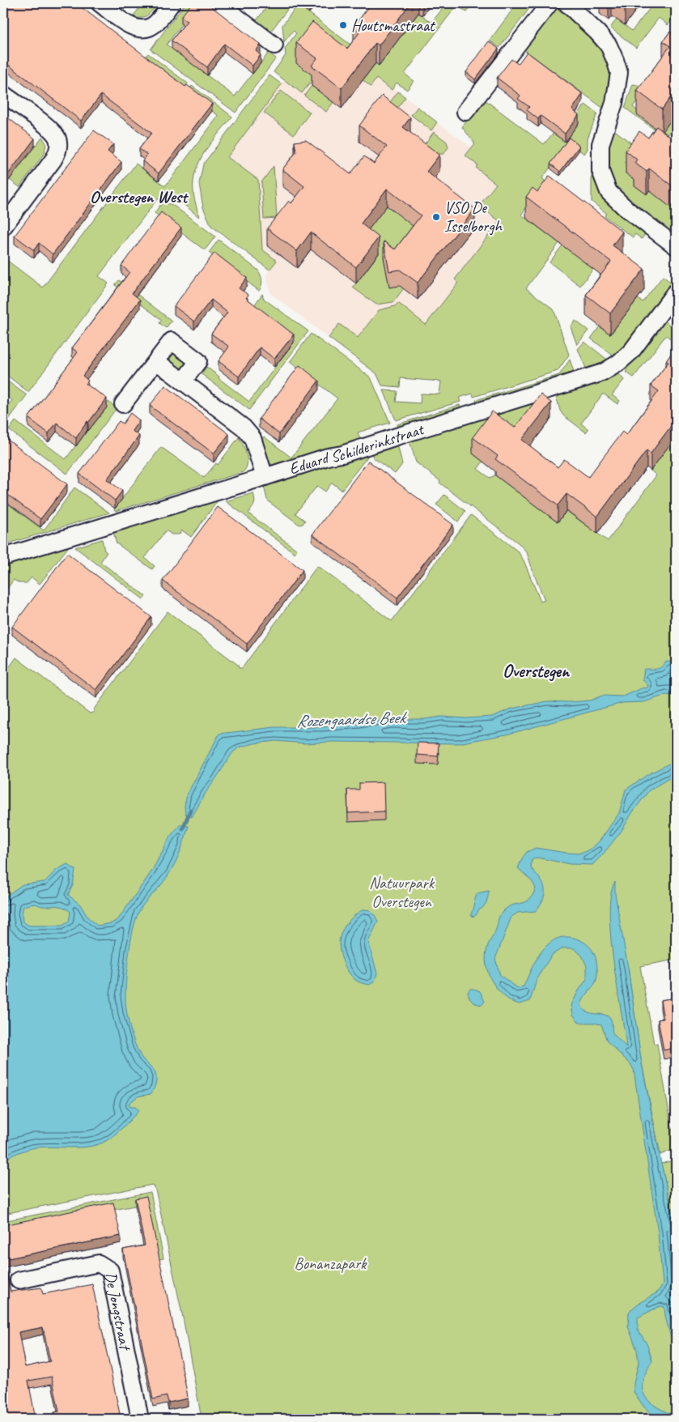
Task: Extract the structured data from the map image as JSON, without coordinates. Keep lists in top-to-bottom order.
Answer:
{
  "streets": {
    "street": ["Eduard Schilderinkstraat", "De Jongstraat"]
  },
  "districts": ["Overstegen West", "Overstegen"],
  "water": ["Rozengaardse Beek"],
  "parks": ["Natuurpark Overstegen", "Bonanzapark"],
  "places": ["Houtsmastraat", "VSO De Isselborgh"]
}
